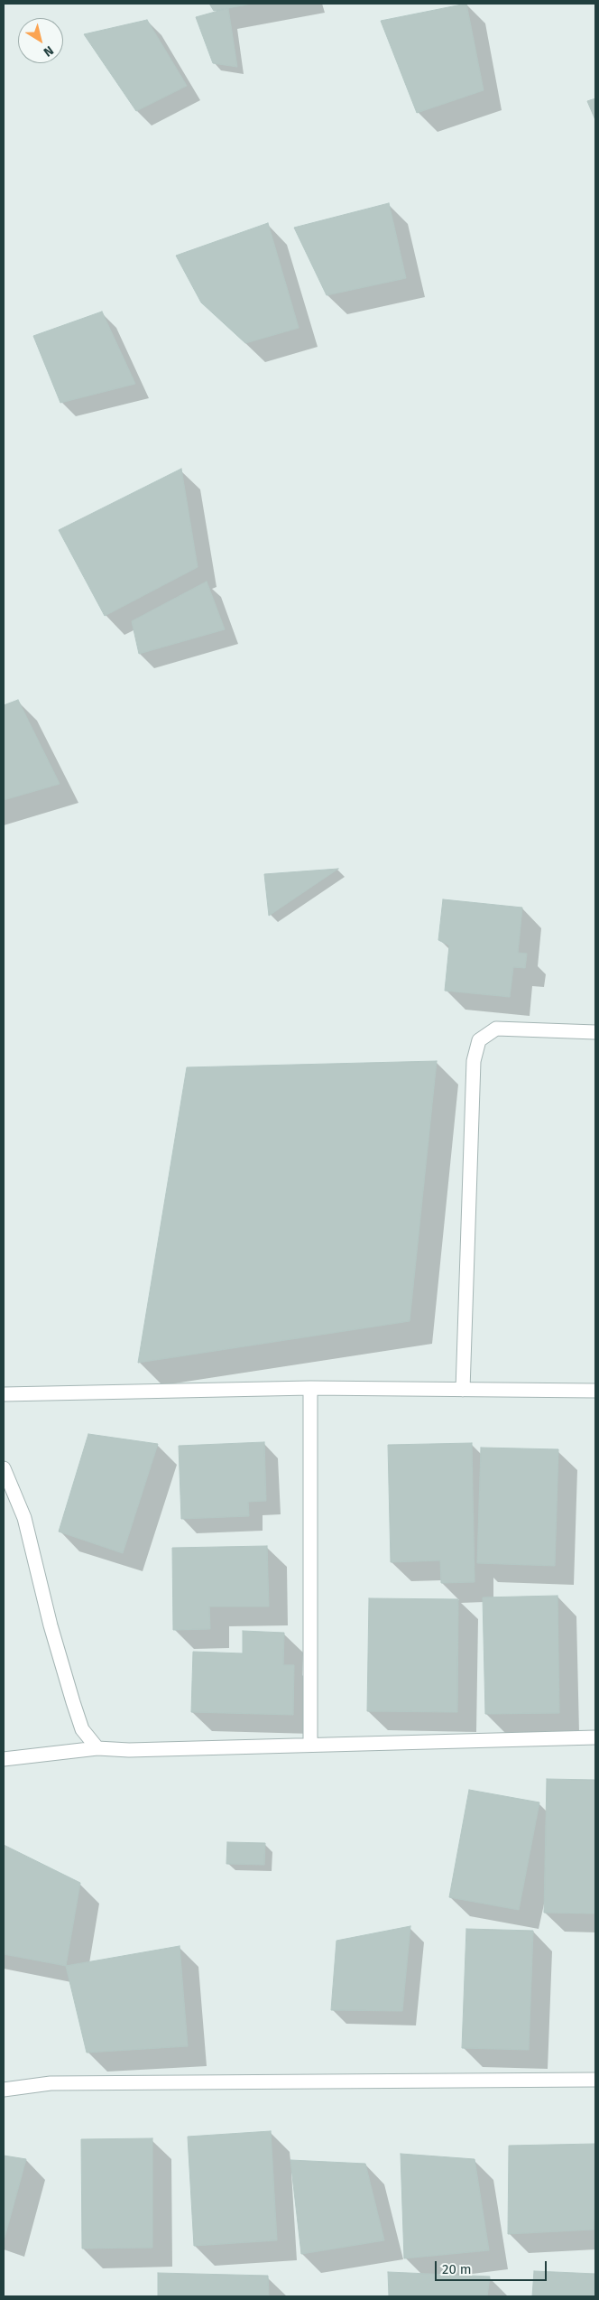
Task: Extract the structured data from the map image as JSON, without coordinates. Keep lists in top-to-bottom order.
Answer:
{
  "scale_bar": "20 m",
  "north": "bottom right"
}
